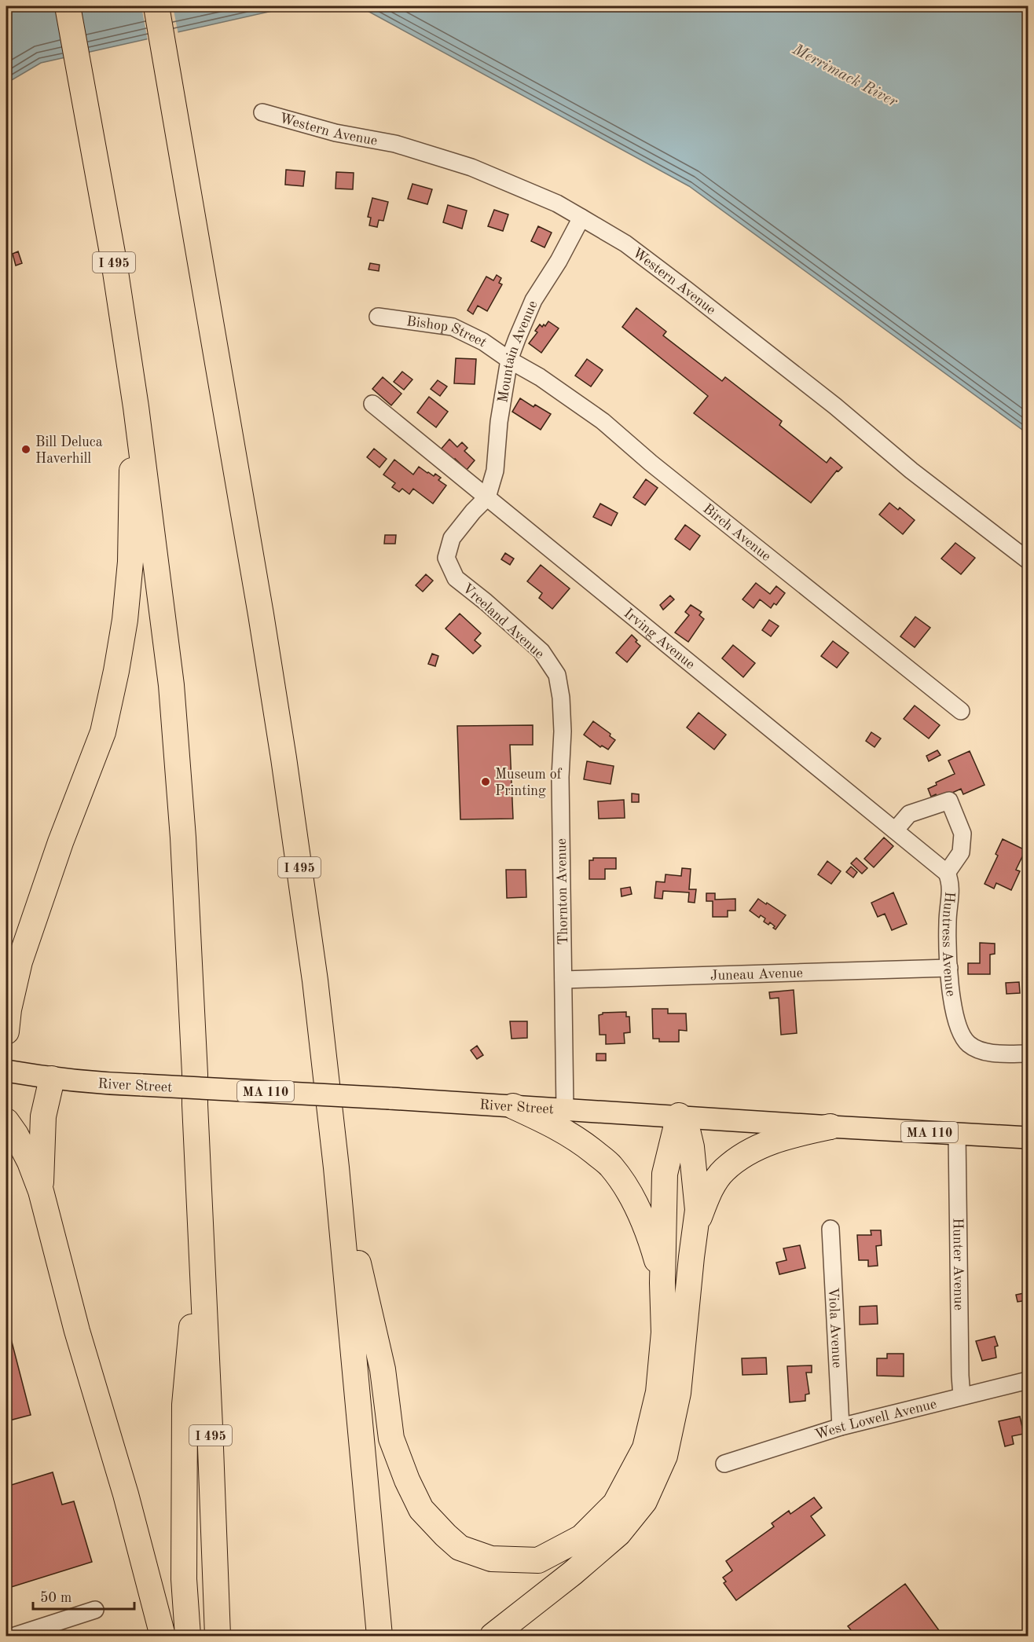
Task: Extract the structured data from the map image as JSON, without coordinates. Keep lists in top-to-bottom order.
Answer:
{
  "streets": {
    "highway": ["I 495"],
    "main road": ["River Street", "MA 110"],
    "street": [
      "Western Avenue",
      "Bishop Street",
      "Mountain Avenue",
      "Birch Avenue",
      "Vreeland Avenue",
      "Irving Avenue",
      "Thornton Avenue",
      "Huntress Avenue",
      "Juneau Avenue",
      "Hunter Avenue",
      "Viola Avenue",
      "West Lowell Avenue"
    ]
  },
  "crossings": [
    ["Western Avenue", "Mountain Avenue"],
    ["Bishop Street", "Mountain Avenue"],
    ["Bishop Street", "Birch Avenue"],
    ["Mountain Avenue", "Birch Avenue"],
    ["Mountain Avenue", "Vreeland Avenue"],
    ["Mountain Avenue", "Irving Avenue"],
    ["Vreeland Avenue", "Irving Avenue"],
    ["Vreeland Avenue", "Thornton Avenue"],
    ["Irving Avenue", "Huntress Avenue"],
    ["Thornton Avenue", "Juneau Avenue"],
    ["Thornton Avenue", "River Street"],
    ["Huntress Avenue", "Juneau Avenue"],
    ["River Street", "Hunter Avenue"],
    ["Hunter Avenue", "West Lowell Avenue"],
    ["Viola Avenue", "West Lowell Avenue"]
  ],
  "water": ["Merrimack River"],
  "places": ["Bill Deluca Haverhill", "Museum of Printing"],
  "scale_bar": "50 m"
}
